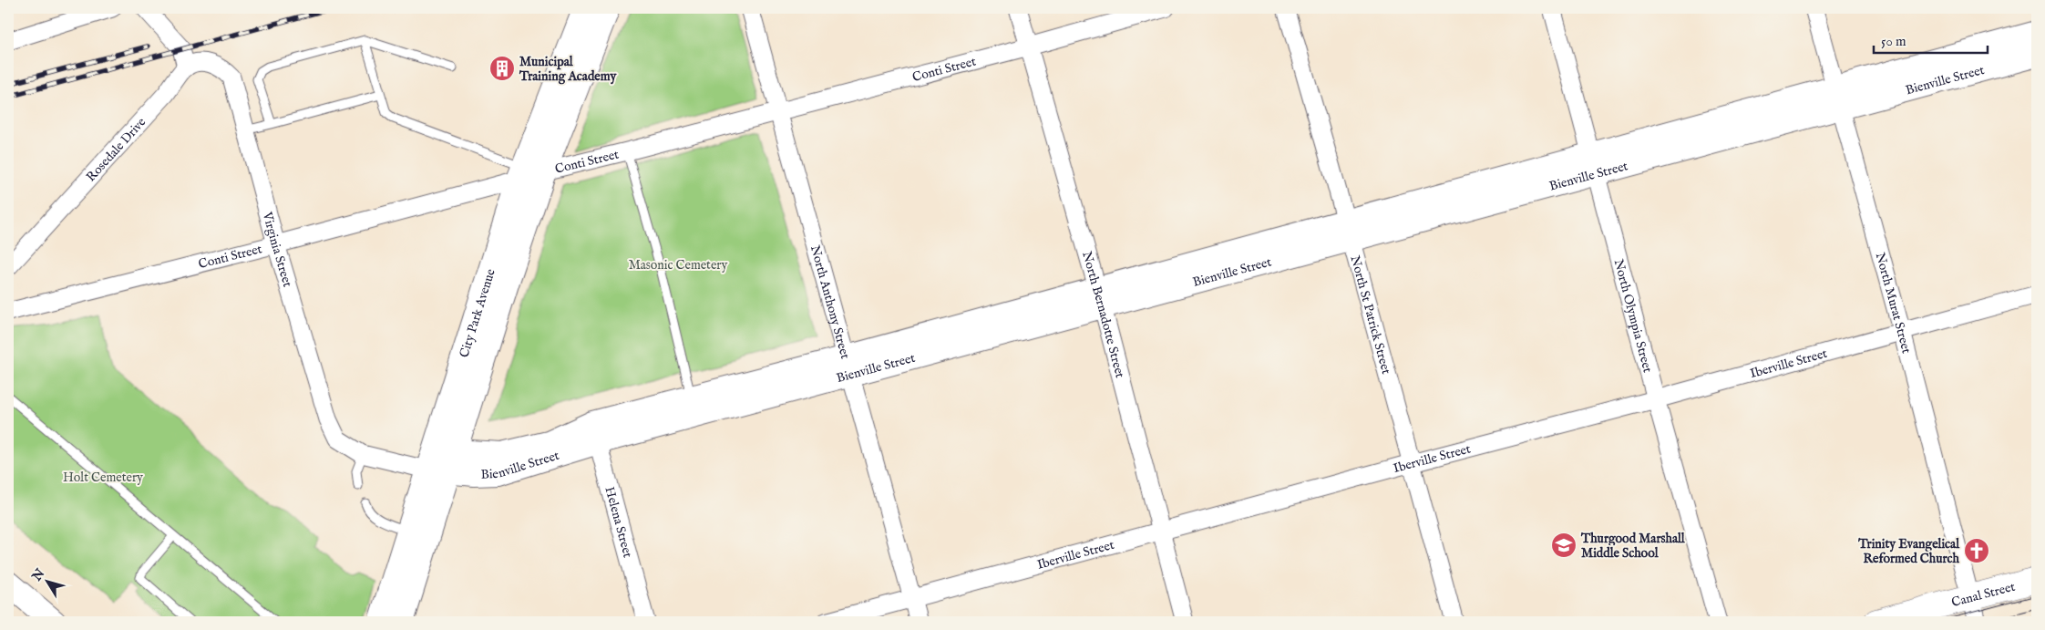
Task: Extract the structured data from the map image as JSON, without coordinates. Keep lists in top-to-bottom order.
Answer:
{
  "streets": {
    "main road": ["Canal Street"],
    "street": [
      "Conti Street",
      "Bienville Street",
      "Rosedale Drive",
      "Virginia Street",
      "North Anthony Street",
      "North Murat Street",
      "City Park Avenue",
      "North Bernadotte Street",
      "North St Patrick Street",
      "North Olympia Street",
      "Iberville Street",
      "Helena Street"
    ]
  },
  "crossings": [
    ["Conti Street", "Virginia Street"],
    ["Conti Street", "North Anthony Street"],
    ["Conti Street", "City Park Avenue"],
    ["Conti Street", "North Bernadotte Street"],
    ["Bienville Street", "Virginia Street"],
    ["Bienville Street", "North Anthony Street"],
    ["Bienville Street", "North Murat Street"],
    ["Bienville Street", "City Park Avenue"],
    ["Bienville Street", "North Bernadotte Street"],
    ["Bienville Street", "North St Patrick Street"],
    ["Bienville Street", "North Olympia Street"],
    ["Bienville Street", "Helena Street"],
    ["Rosedale Drive", "Virginia Street"],
    ["North Anthony Street", "Iberville Street"],
    ["North Murat Street", "Iberville Street"],
    ["North Murat Street", "Canal Street"],
    ["North Bernadotte Street", "Iberville Street"],
    ["North St Patrick Street", "Iberville Street"],
    ["North Olympia Street", "Iberville Street"]
  ],
  "parks": ["Masonic Cemetery", "Holt Cemetery"],
  "places": {
    "building": ["Municipal Training Academy"],
    "school or university": ["Thurgood Marshall Middle School"],
    "church": ["Trinity Evangelical Reformed Church"]
  },
  "scale_bar": "50 m",
  "north": "top left"
}
